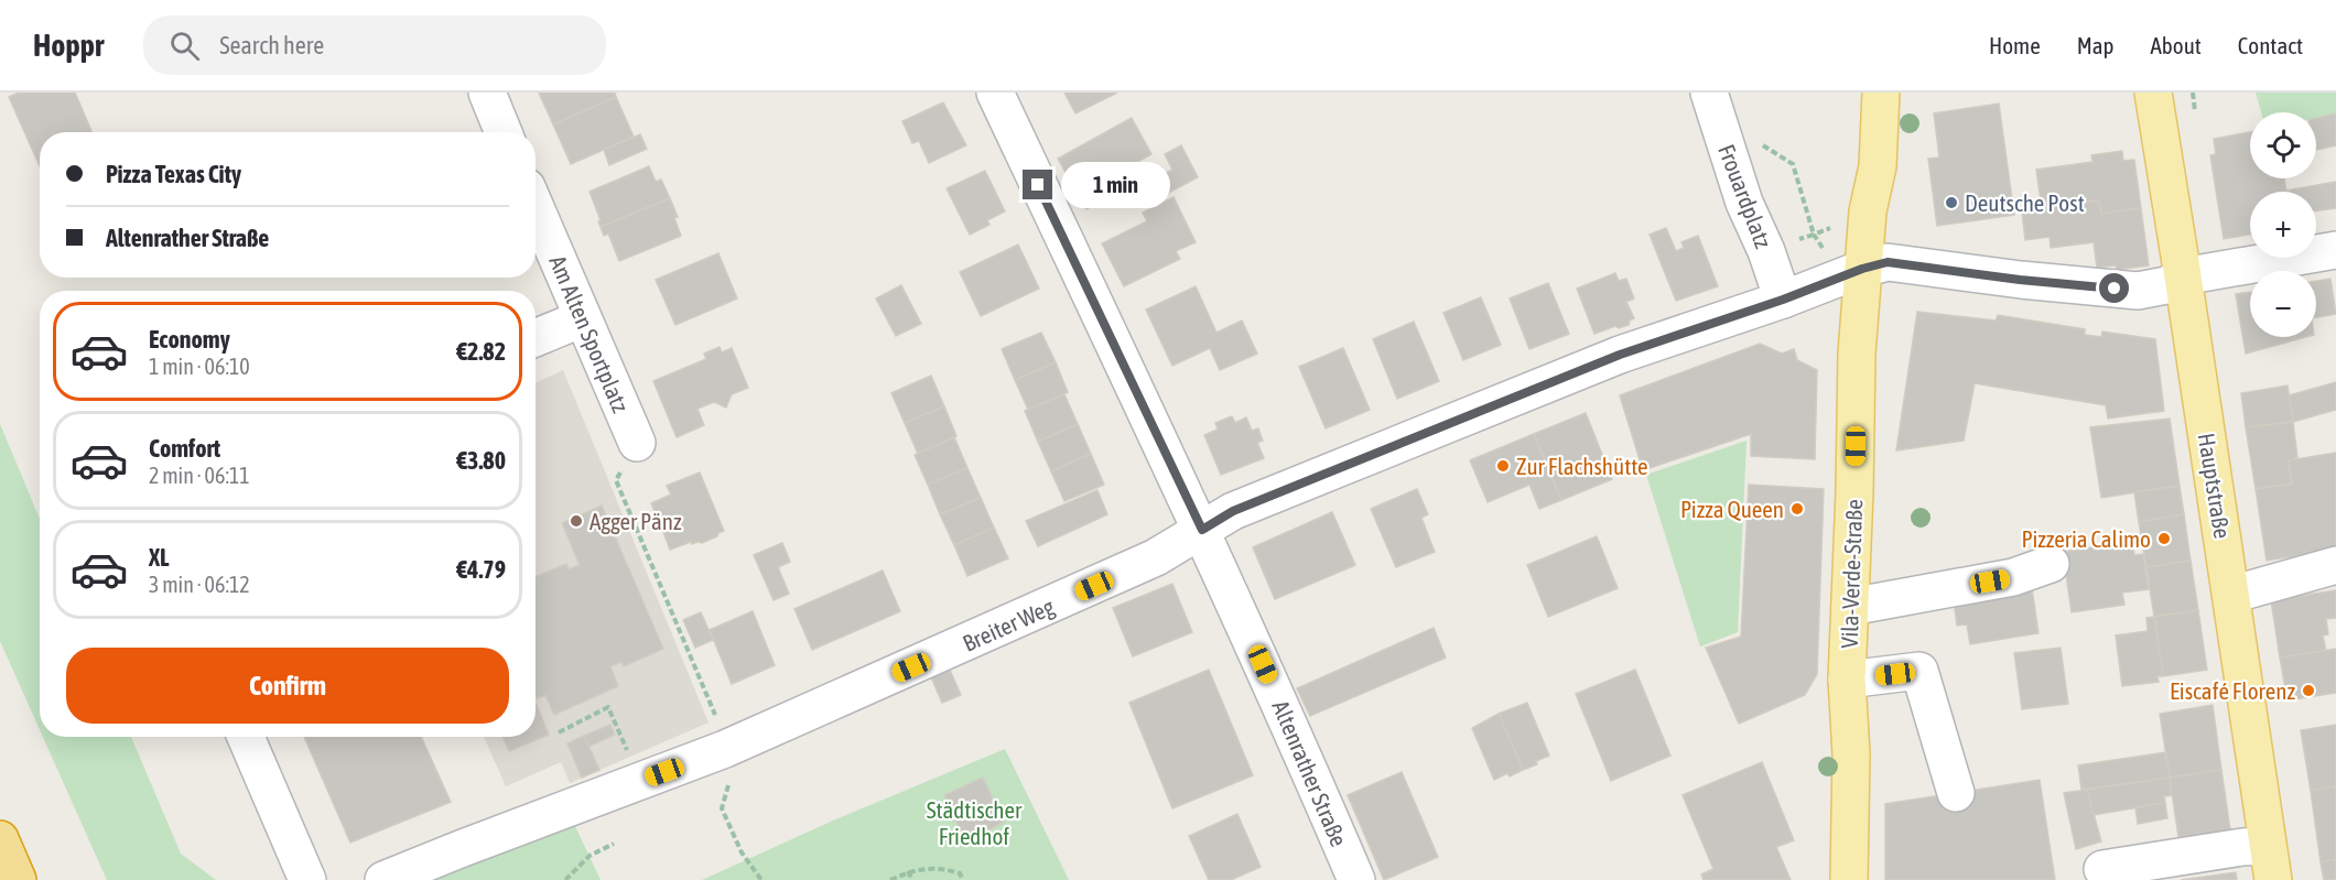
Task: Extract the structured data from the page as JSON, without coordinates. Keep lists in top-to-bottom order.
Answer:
{
  "streets": {
    "main road": ["Hauptstraße", "Vila-Verde-Straße"],
    "street": [
      "Frouardplatz",
      "Am Alten Sportplatz",
      "Breiter Weg",
      "Altenrather Straße"
    ]
  },
  "crossings": [
    ["Frouardplatz", "Breiter Weg"],
    ["Hauptstraße", "Breiter Weg"],
    ["Vila-Verde-Straße", "Breiter Weg"],
    ["Breiter Weg", "Altenrather Straße"]
  ],
  "parks": ["Städtischer Friedhof"],
  "places": [
    "Deutsche Post",
    "Zur Flachshütte",
    "Pizza Queen",
    "Agger Pänz",
    "Pizzeria Calimo",
    "Eiscafé Florenz"
  ],
  "page": {
    "header": "Hoppr",
    "search": "Search here",
    "nav": [
      "Home",
      "Map",
      "About",
      "Contact"
    ],
    "map_buttons": ["+", "−"],
    "banner": ["Pizza Texas City", "Altenrather Straße"],
    "bubble": "1 min",
    "list": [
      {
        "name": "Economy",
        "note": "1 min · 06:10",
        "value": "€2.82"
      },
      {
        "name": "Comfort",
        "note": "2 min · 06:11",
        "value": "€3.80"
      },
      {
        "name": "XL",
        "note": "3 min · 06:12",
        "value": "€4.79"
      }
    ],
    "buttons": "Confirm"
  }
}
